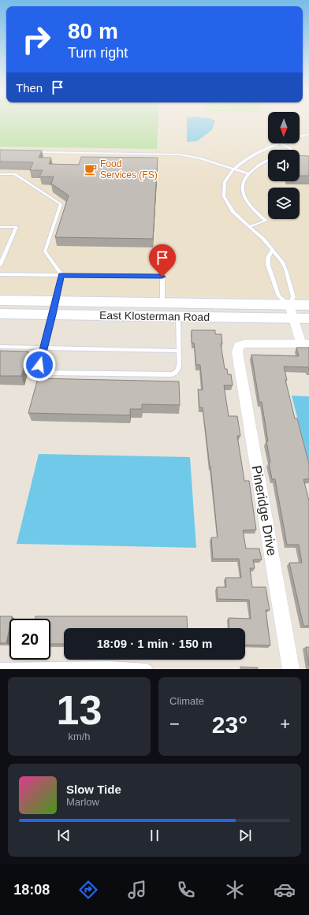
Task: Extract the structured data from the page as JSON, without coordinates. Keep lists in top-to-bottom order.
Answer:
{
  "streets": {
    "main road": ["East Klosterman Road"],
    "street": ["Pineridge Drive"]
  },
  "places": {
    "cafe": ["Food Services (FS)"]
  },
  "north": "bottom",
  "page": {
    "turn": ["80 m", "Turn right"],
    "then": "Then",
    "limit": "20",
    "trip": "18:09 · 1 min · 150 m",
    "tile": [
      ["13", "km/h"],
      "Climate"
    ],
    "heat": ["−", "23°", "+"],
    "song": ["Slow Tide", "Marlow"],
    "tabs": "18:08"
  }
}
